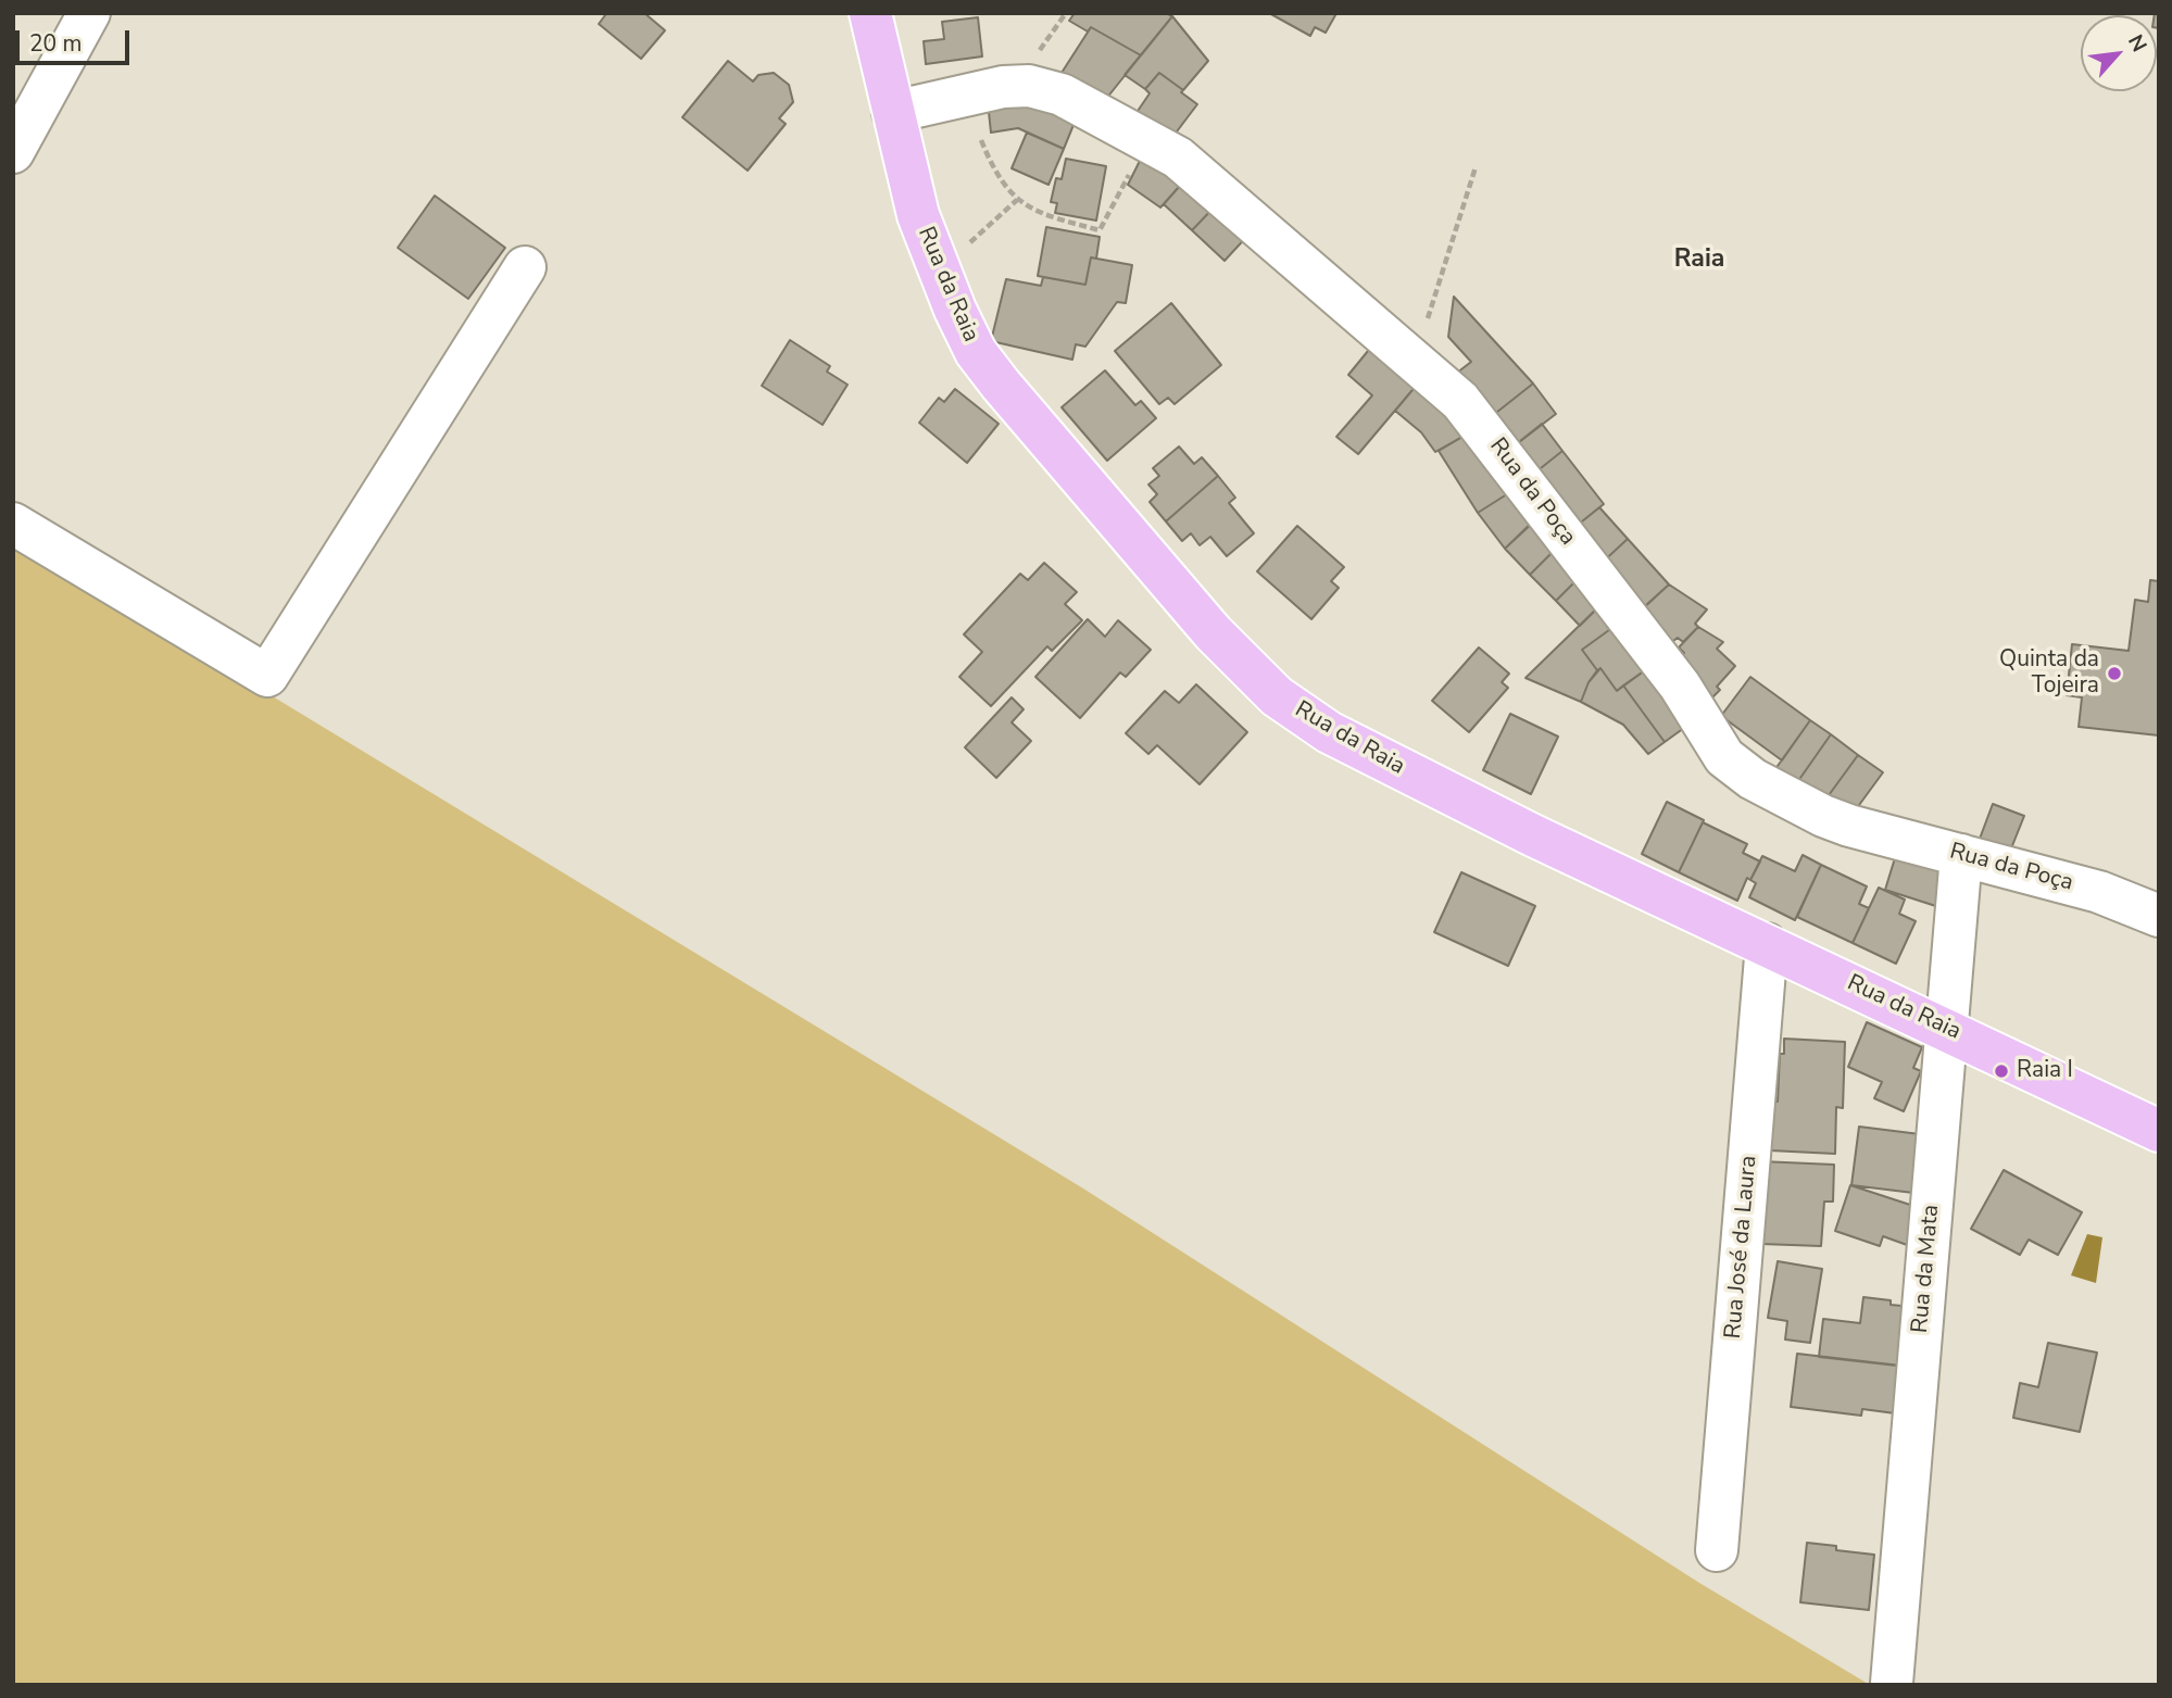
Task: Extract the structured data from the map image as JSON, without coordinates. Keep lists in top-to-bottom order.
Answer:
{
  "streets": {
    "main road": ["Rua da Raia"],
    "street": ["Rua da Poça", "Rua José da Laura", "Rua da Mata"]
  },
  "crossings": [
    ["Rua da Raia", "Rua da Poça"],
    ["Rua da Raia", "Rua José da Laura"],
    ["Rua da Raia", "Rua da Mata"],
    ["Rua da Poça", "Rua da Mata"]
  ],
  "districts": ["Raia"],
  "places": ["Quinta da Tojeira", "Raia I"],
  "scale_bar": "20 m",
  "north": "top right"
}
